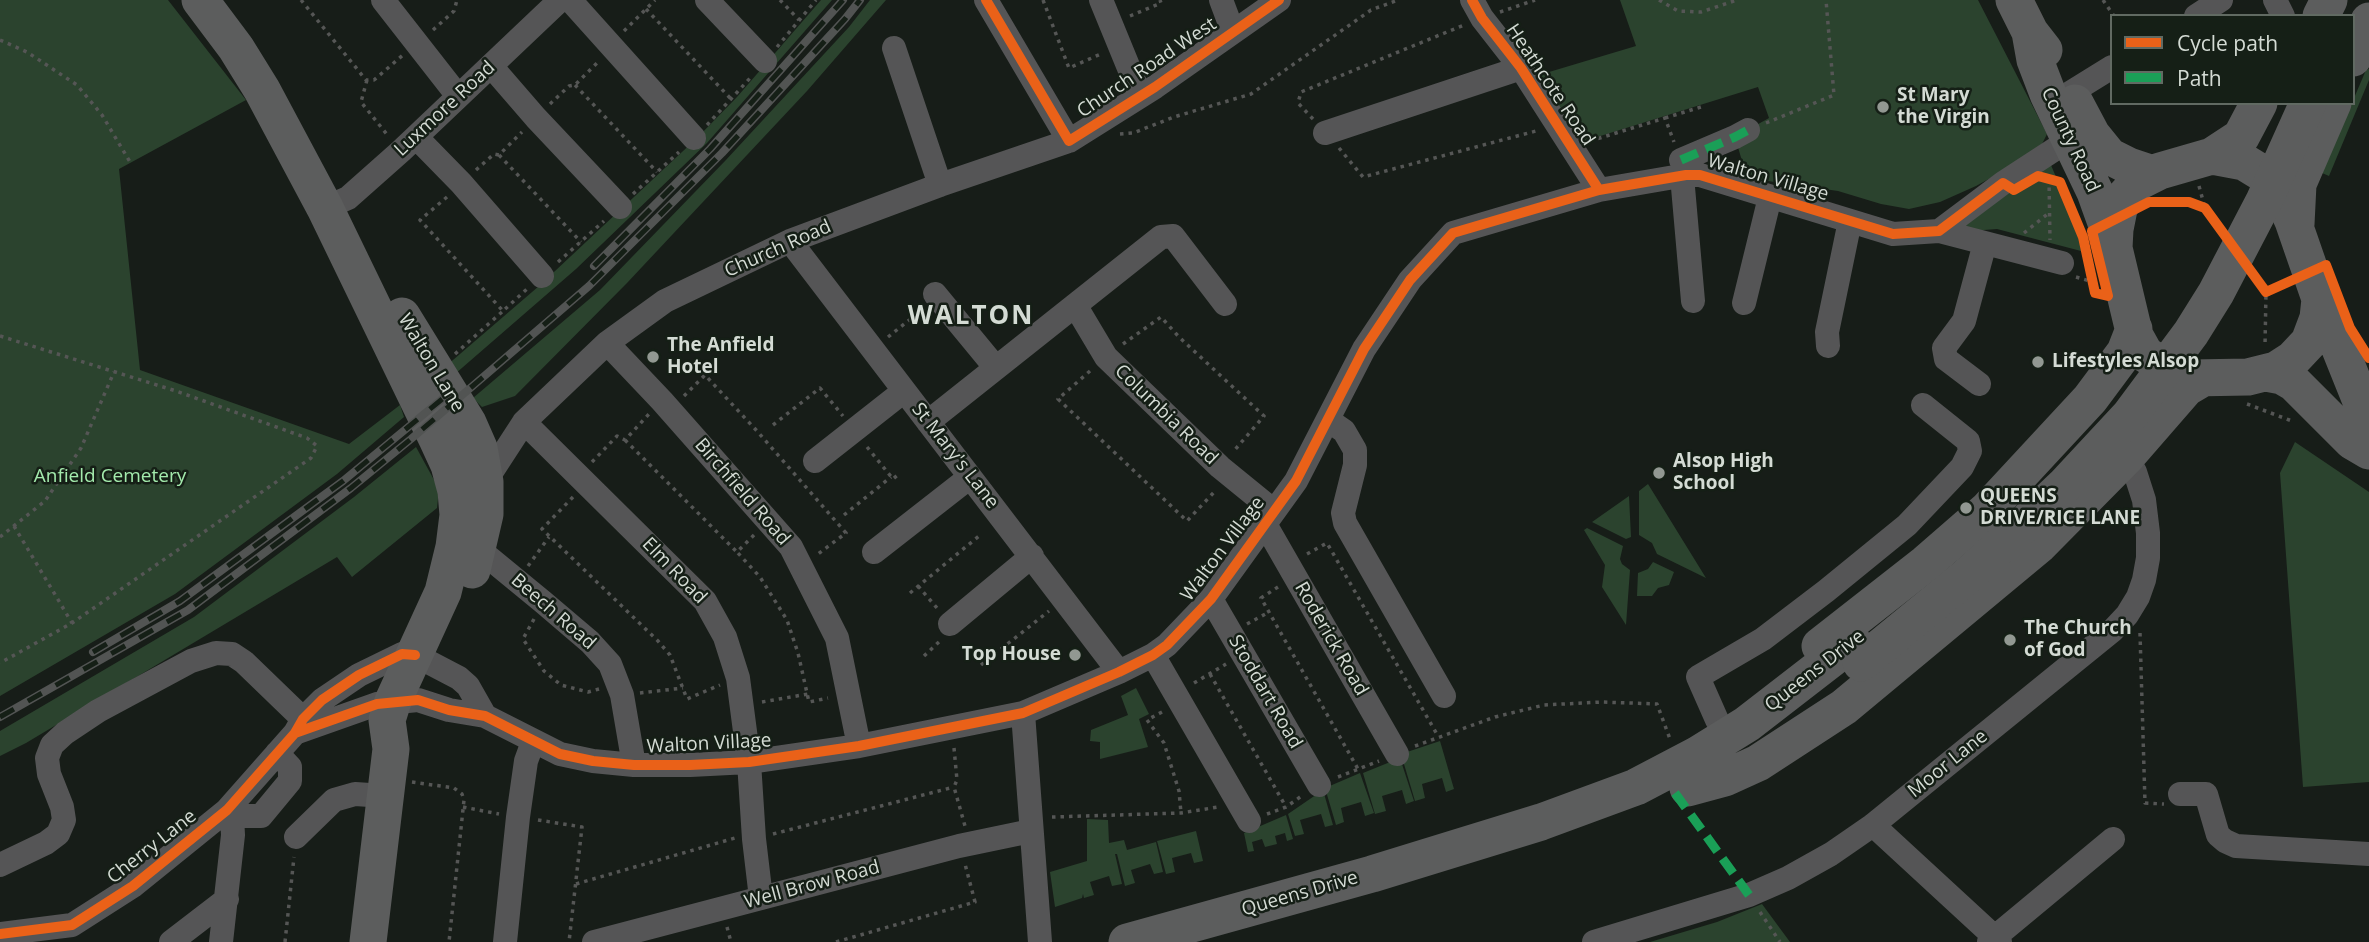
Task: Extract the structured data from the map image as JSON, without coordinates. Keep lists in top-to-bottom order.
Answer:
{
  "streets": {
    "highway": ["County Road", "Walton Lane", "Queens Drive"],
    "street": [
      "Church Road West",
      "Heathcote Road",
      "Luxmore Road",
      "Walton Village",
      "Church Road",
      "Columbia Road",
      "St Mary's Lane",
      "Birchfield Road",
      "Elm Road",
      "Beech Road",
      "Roderick Road",
      "Stoddart Road",
      "Moor Lane",
      "Cherry Lane",
      "Well Brow Road"
    ]
  },
  "crossings": [
    ["Church Road West", "Church Road"],
    ["Heathcote Road", "Walton Village"],
    ["Luxmore Road", "Walton Lane"],
    ["Walton Village", "Walton Lane"],
    ["Walton Village", "Columbia Road"],
    ["Walton Village", "St Mary's Lane"],
    ["Walton Village", "Birchfield Road"],
    ["Walton Village", "Elm Road"],
    ["Walton Village", "Beech Road"],
    ["Walton Village", "Roderick Road"],
    ["Walton Village", "Stoddart Road"],
    ["Walton Village", "Cherry Lane"],
    ["Church Road", "Walton Lane"],
    ["Church Road", "St Mary's Lane"],
    ["Church Road", "Birchfield Road"],
    ["Church Road", "Elm Road"],
    ["Walton Lane", "Beech Road"],
    ["Walton Lane", "Cherry Lane"],
    ["Columbia Road", "Roderick Road"],
    ["Elm Road", "Well Brow Road"]
  ],
  "districts": ["WALTON"],
  "parks": ["Anfield Cemetery"],
  "places": [
    "St Mary the Virgin",
    "The Anfield Hotel",
    "Lifestyles Alsop",
    "Alsop High School",
    "QUEENS DRIVE/RICE LANE",
    "The Church of God",
    "Top House"
  ],
  "legend": ["Cycle path", "Path"]
}
